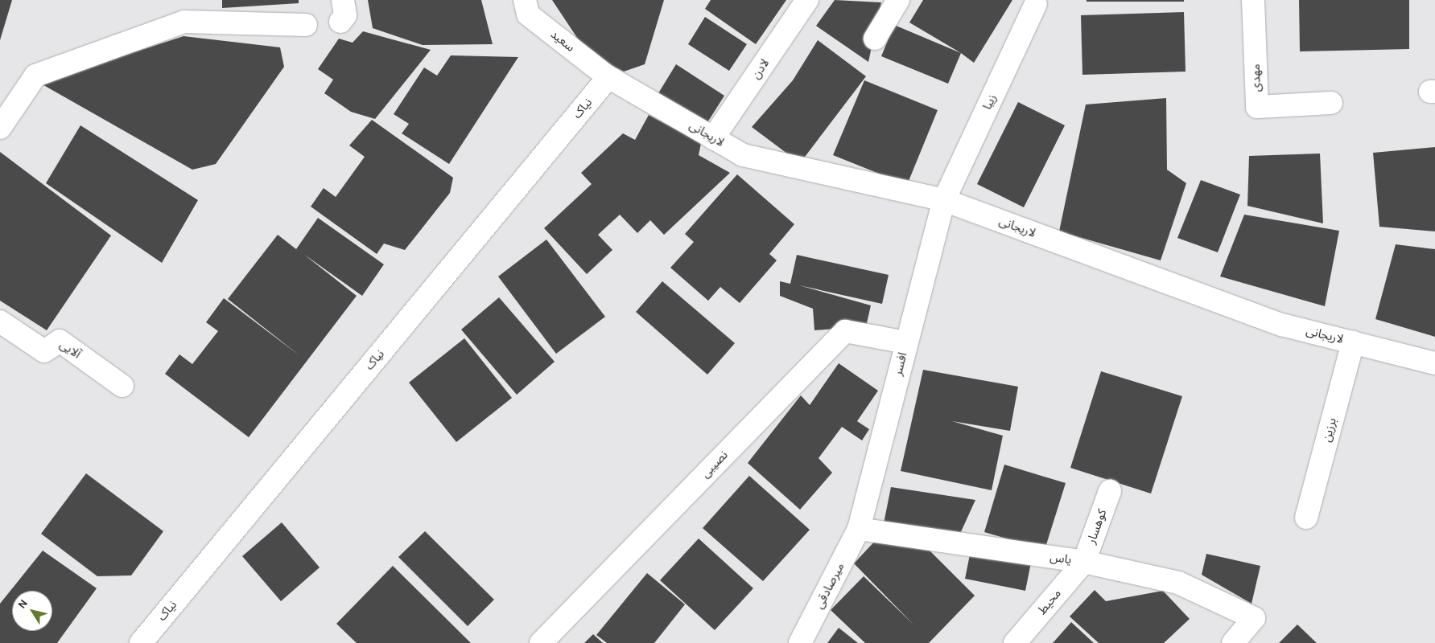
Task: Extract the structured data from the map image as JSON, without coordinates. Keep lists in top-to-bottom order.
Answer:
{
  "streets": {
    "street": [
      "سعید",
      "لادن",
      "مهدی",
      "زیبا",
      "نیاک",
      "لاریجانی",
      "آلایی",
      "افسر",
      "برزین",
      "نصیبی",
      "کوهسار",
      "یاس",
      "میرصادقی",
      "محیط"
    ]
  },
  "crossings": [
    ["سعید", "نیاک"],
    ["سعید", "لاریجانی"],
    ["لادن", "لاریجانی"],
    ["زیبا", "لاریجانی"],
    ["زیبا", "افسر"],
    ["نیاک", "لاریجانی"],
    ["لاریجانی", "افسر"],
    ["لاریجانی", "برزین"],
    ["افسر", "نصیبی"],
    ["افسر", "یاس"],
    ["افسر", "میرصادقی"],
    ["کوهسار", "یاس"],
    ["کوهسار", "محیط"],
    ["یاس", "میرصادقی"],
    ["یاس", "محیط"]
  ],
  "north": "top left"
}
